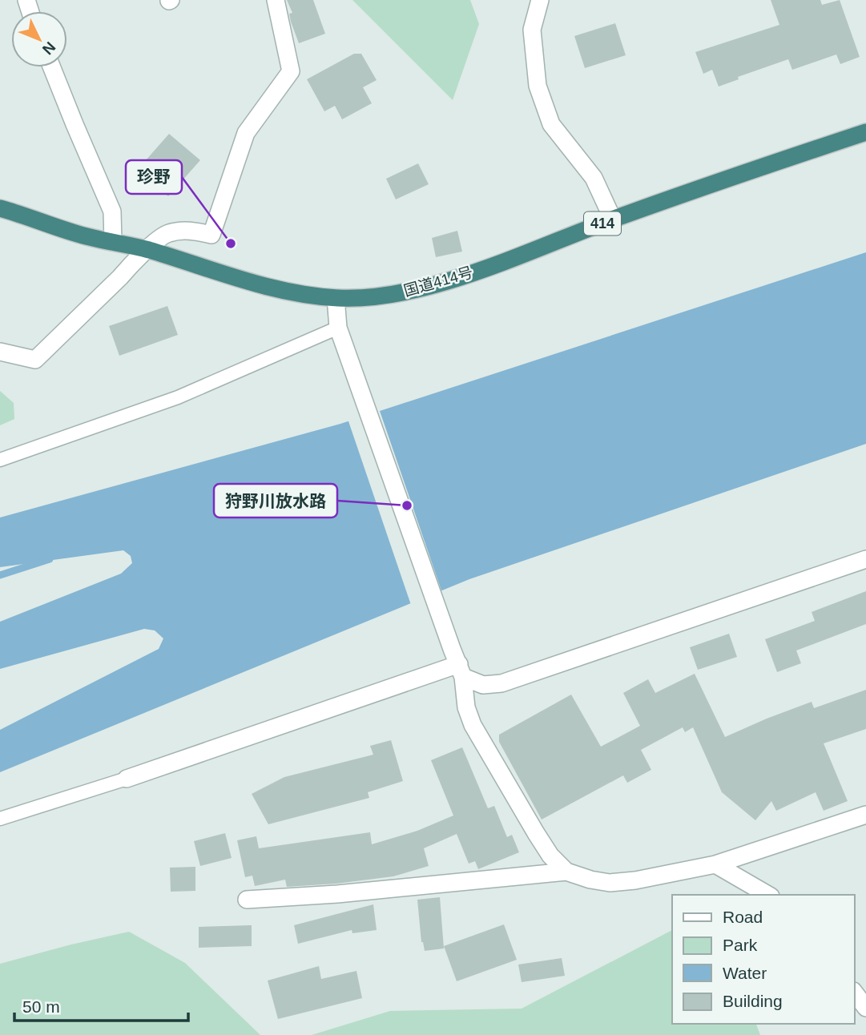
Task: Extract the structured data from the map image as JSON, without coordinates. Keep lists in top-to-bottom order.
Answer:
{
  "streets": {
    "highway": ["414", "国道414号"]
  },
  "places": ["珍野", "狩野川放水路"],
  "legend": [
    "Road",
    "Park",
    "Water",
    "Building"
  ],
  "scale_bar": "50 m",
  "north": "bottom right"
}
